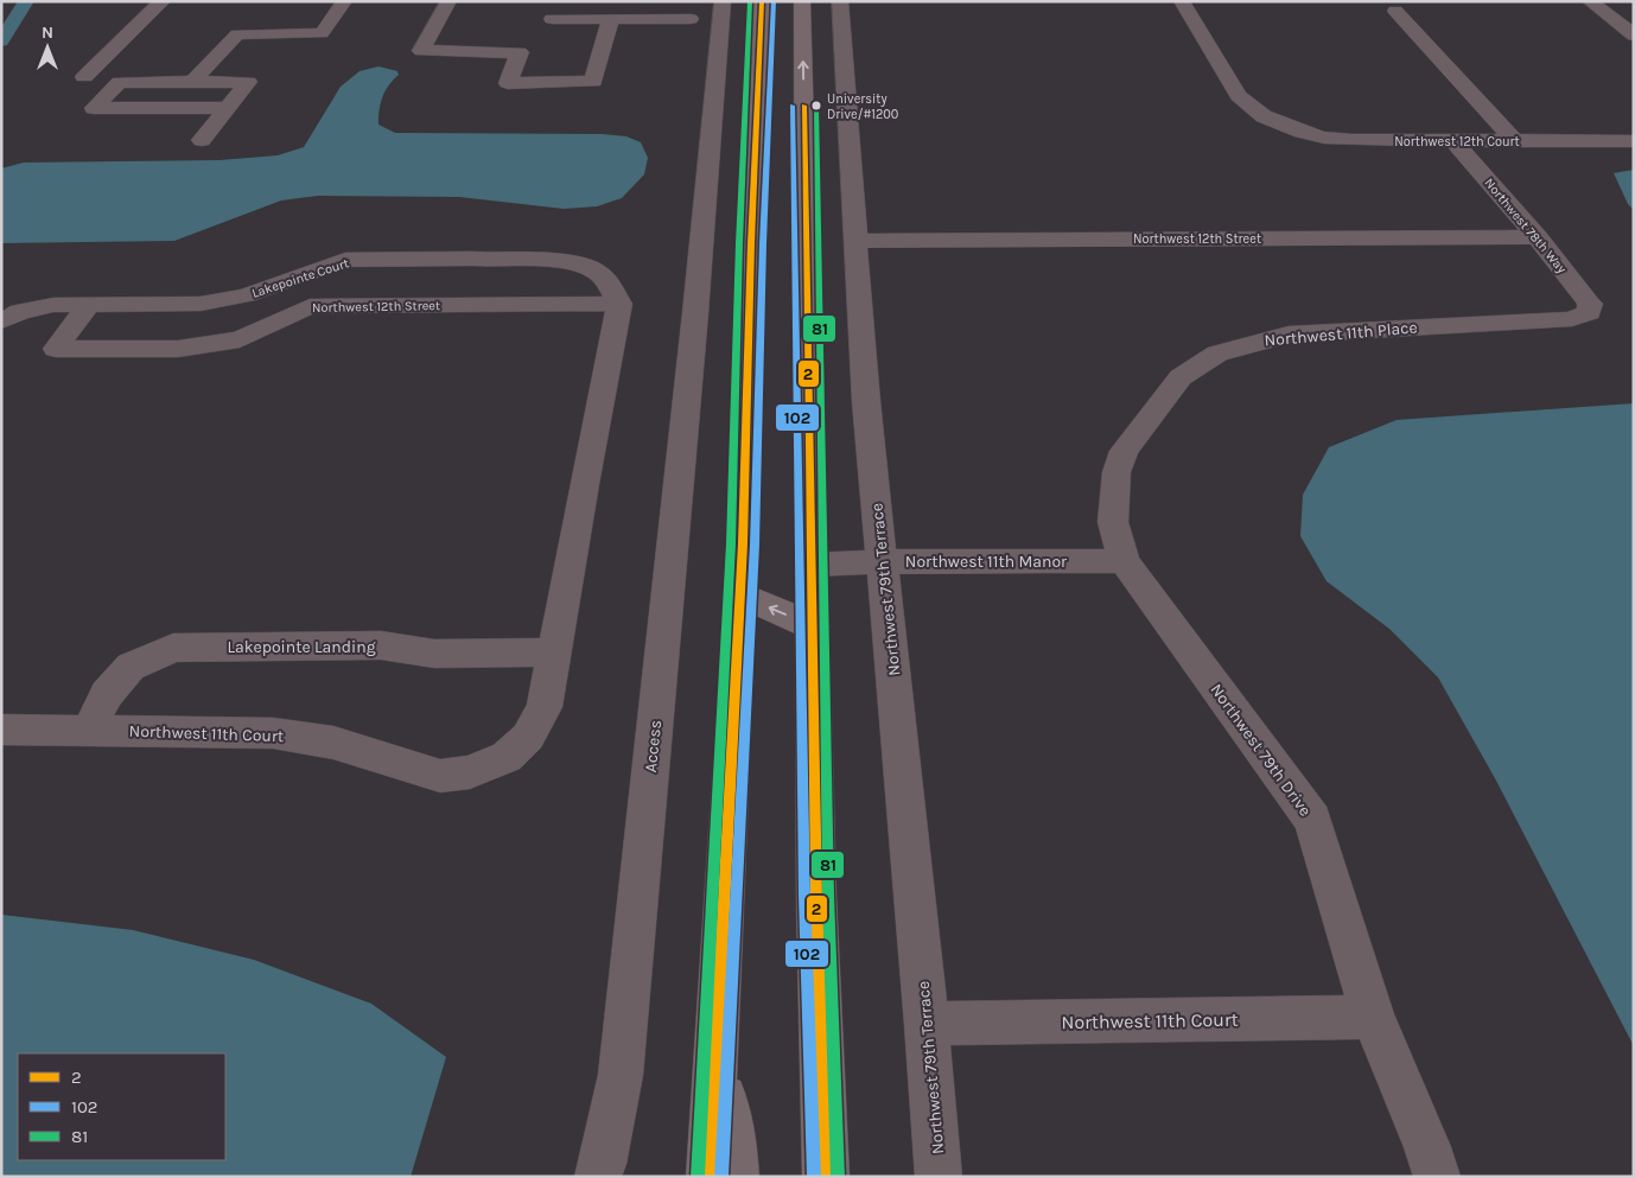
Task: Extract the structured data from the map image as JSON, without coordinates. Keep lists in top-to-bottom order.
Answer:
{
  "streets": {
    "street": [
      "Northwest 12th Court",
      "Northwest 78th Way",
      "Northwest 12th Street",
      "Lakepointe Court",
      "Northwest 11th Place",
      "Northwest 11th Manor",
      "Northwest 79th Terrace",
      "Lakepointe Landing",
      "Northwest 11th Court",
      "Access",
      "Northwest 79th Drive"
    ]
  },
  "crossings": [
    ["Northwest 12th Court", "Northwest 78th Way"],
    ["Northwest 78th Way", "Northwest 12th Street"],
    ["Northwest 78th Way", "Northwest 11th Place"],
    ["Northwest 12th Street", "Lakepointe Court"],
    ["Northwest 12th Street", "Northwest 79th Terrace"],
    ["Northwest 11th Place", "Northwest 79th Drive"],
    ["Northwest 11th Manor", "Northwest 79th Terrace"],
    ["Northwest 11th Manor", "Northwest 79th Drive"],
    ["Northwest 79th Terrace", "Northwest 11th Court"],
    ["Lakepointe Landing", "Northwest 11th Court"],
    ["Northwest 11th Court", "Northwest 79th Drive"]
  ],
  "places": ["University Drive/#1200"],
  "lines": ["transit line 2", "transit line 102", "transit line 81"],
  "legend": ["2", "102", "81"],
  "north": "top"
}
